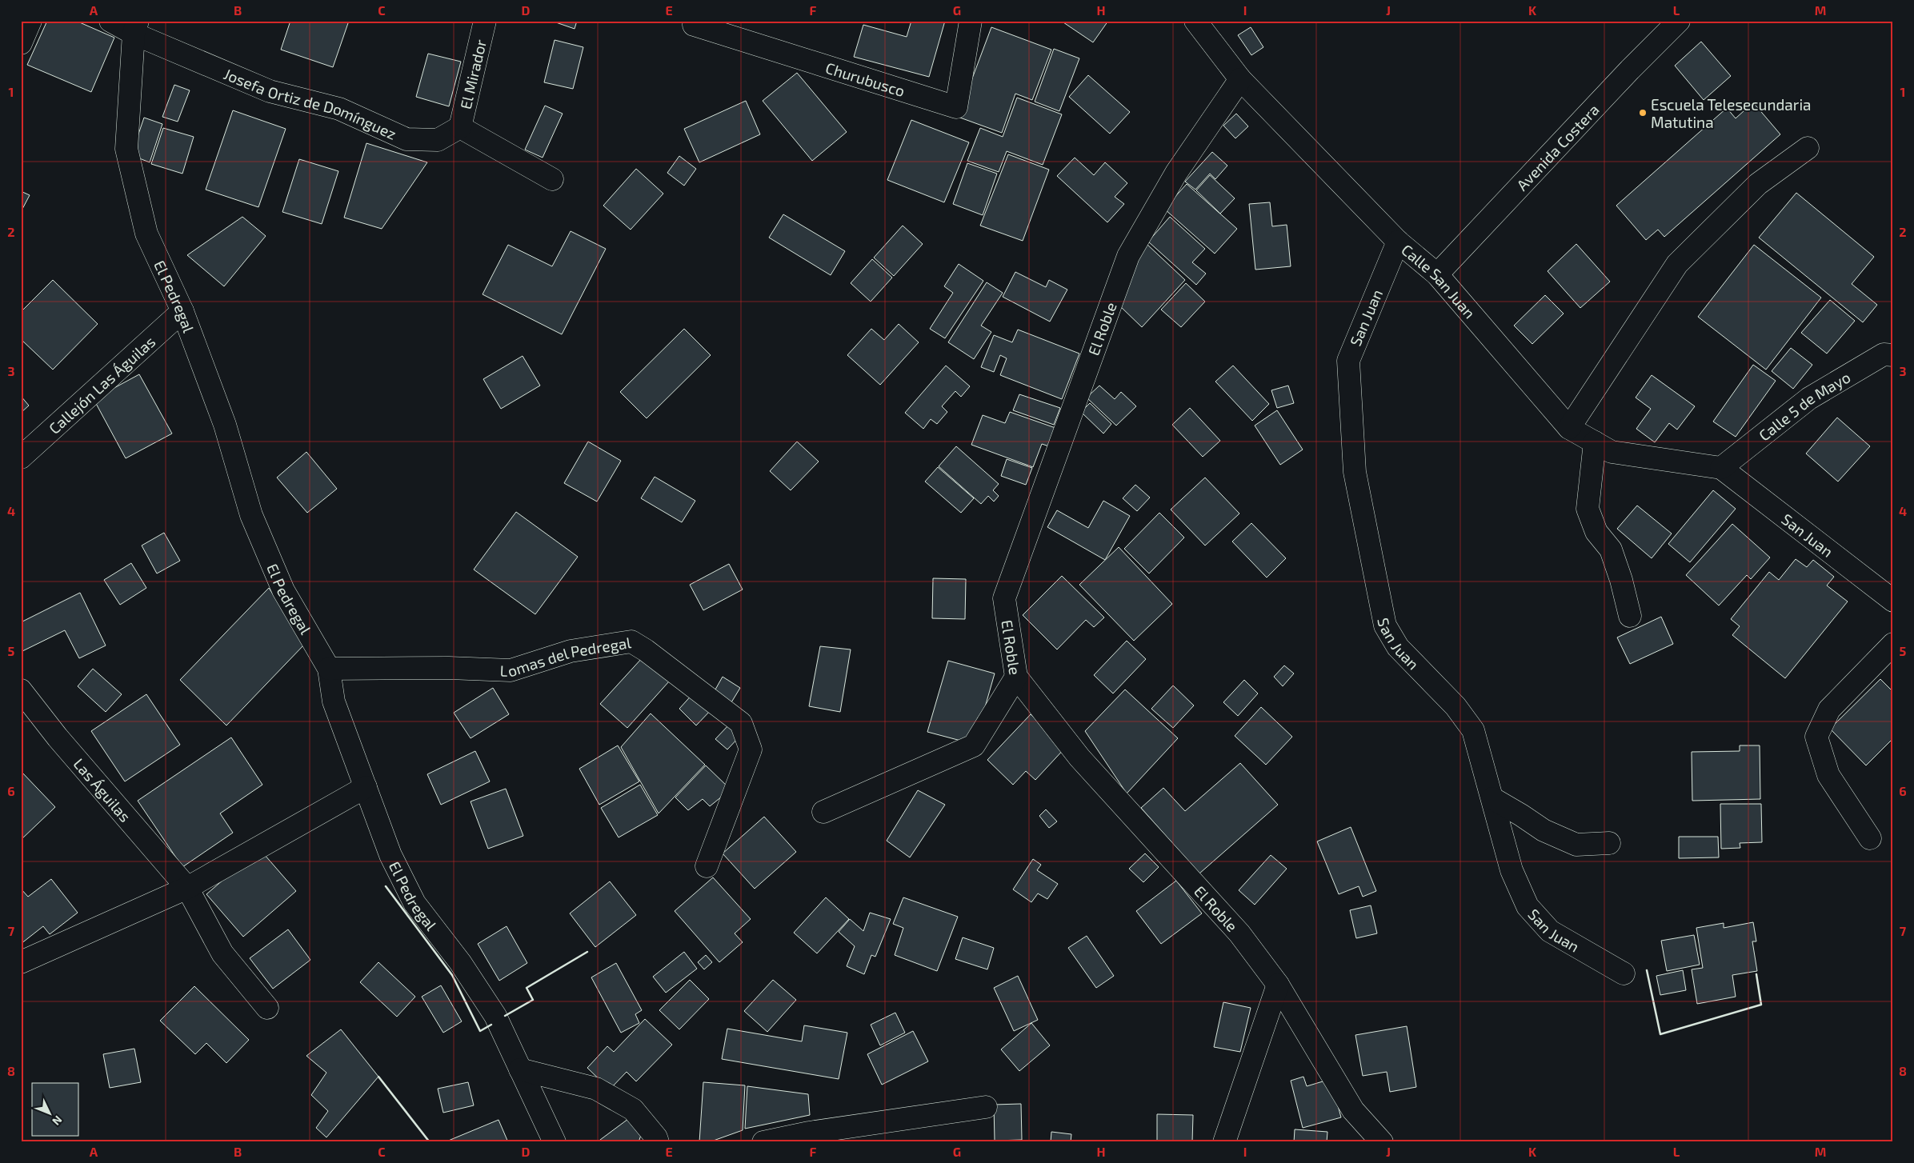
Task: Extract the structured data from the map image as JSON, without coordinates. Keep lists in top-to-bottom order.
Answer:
{
  "streets": {
    "street": [
      "El Mirador",
      "Churubusco",
      "Josefa Ortiz de Domínguez",
      "Avenida Costera",
      "Calle San Juan",
      "El Pedregal",
      "San Juan",
      "El Roble",
      "Callejón Las Águilas",
      "Calle 5 de Mayo",
      "Lomas del Pedregal",
      "Las Águilas"
    ]
  },
  "crossings": [
    ["El Mirador", "Josefa Ortiz de Domínguez"],
    ["Josefa Ortiz de Domínguez", "El Pedregal"],
    ["Avenida Costera", "Calle San Juan"],
    ["Calle San Juan", "San Juan"],
    ["Calle San Juan", "El Roble"],
    ["Calle San Juan", "Calle 5 de Mayo"],
    ["El Pedregal", "Callejón Las Águilas"],
    ["El Pedregal", "Lomas del Pedregal"],
    ["San Juan", "Calle 5 de Mayo"]
  ],
  "places": ["Escuela Telesecundaria Matutina"],
  "north": "bottom right",
  "grid": {
    "columns": [
      "A",
      "B",
      "C",
      "D",
      "E",
      "F",
      "G",
      "H",
      "I",
      "J",
      "K",
      "L",
      "M"
    ],
    "rows": [
      "1",
      "2",
      "3",
      "4",
      "5",
      "6",
      "7",
      "8"
    ]
  }
}
